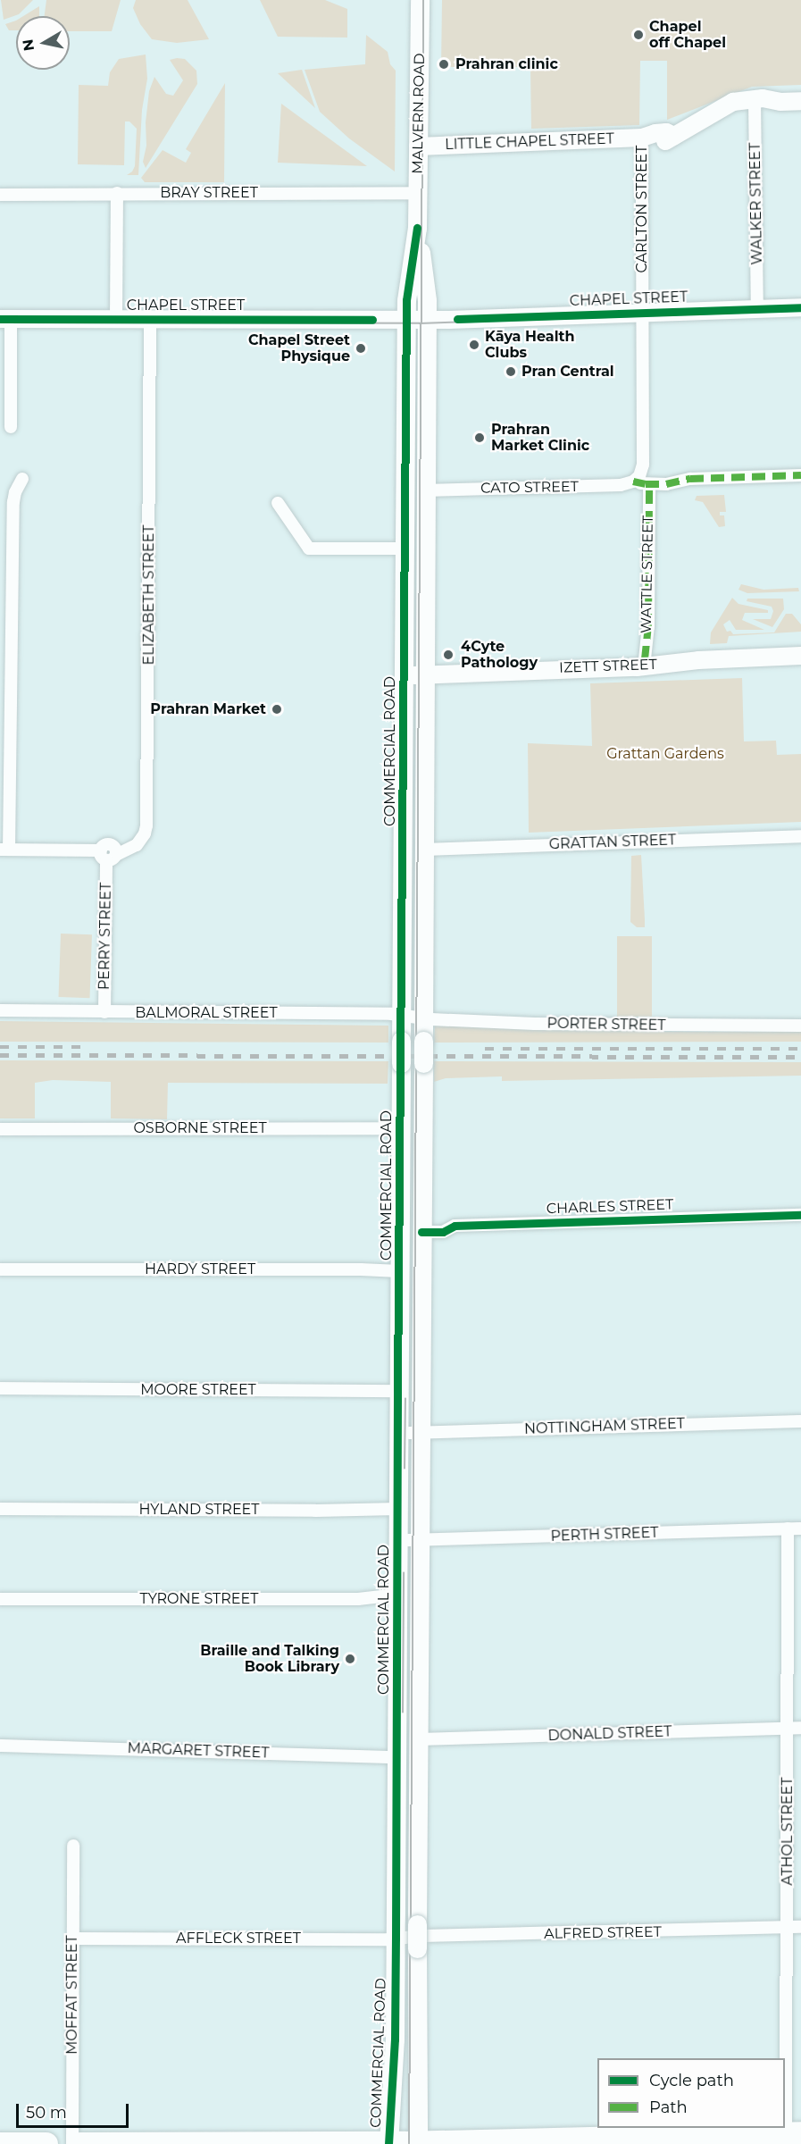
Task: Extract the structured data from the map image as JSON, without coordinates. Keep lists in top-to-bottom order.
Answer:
{
  "streets": {
    "main road": ["MALVERN ROAD", "COMMERCIAL ROAD"],
    "street": [
      "LITTLE CHAPEL STREET",
      "BRAY STREET",
      "WALKER STREET",
      "CARLTON STREET",
      "CHAPEL STREET",
      "CATO STREET",
      "WATTLE STREET",
      "ELIZABETH STREET",
      "IZETT STREET",
      "GRATTAN STREET",
      "PERRY STREET",
      "BALMORAL STREET",
      "PORTER STREET",
      "OSBORNE STREET",
      "CHARLES STREET",
      "HARDY STREET",
      "MOORE STREET",
      "NOTTINGHAM STREET",
      "HYLAND STREET",
      "PERTH STREET",
      "TYRONE STREET",
      "DONALD STREET",
      "MARGARET STREET",
      "ATHOL STREET",
      "ALFRED STREET",
      "AFFLECK STREET",
      "MOFFAT STREET"
    ]
  },
  "crossings": [
    ["MALVERN ROAD", "LITTLE CHAPEL STREET"],
    ["MALVERN ROAD", "BRAY STREET"],
    ["MALVERN ROAD", "COMMERCIAL ROAD"],
    ["LITTLE CHAPEL STREET", "WALKER STREET"],
    ["LITTLE CHAPEL STREET", "CARLTON STREET"],
    ["WALKER STREET", "CHAPEL STREET"],
    ["CARLTON STREET", "CHAPEL STREET"],
    ["CHAPEL STREET", "ELIZABETH STREET"],
    ["CHAPEL STREET", "COMMERCIAL ROAD"],
    ["CATO STREET", "COMMERCIAL ROAD"],
    ["ELIZABETH STREET", "PERRY STREET"],
    ["IZETT STREET", "COMMERCIAL ROAD"],
    ["COMMERCIAL ROAD", "GRATTAN STREET"],
    ["COMMERCIAL ROAD", "BALMORAL STREET"],
    ["COMMERCIAL ROAD", "PORTER STREET"],
    ["COMMERCIAL ROAD", "OSBORNE STREET"],
    ["COMMERCIAL ROAD", "CHARLES STREET"],
    ["COMMERCIAL ROAD", "HARDY STREET"],
    ["COMMERCIAL ROAD", "MOORE STREET"],
    ["COMMERCIAL ROAD", "NOTTINGHAM STREET"],
    ["COMMERCIAL ROAD", "HYLAND STREET"],
    ["COMMERCIAL ROAD", "PERTH STREET"],
    ["COMMERCIAL ROAD", "TYRONE STREET"],
    ["COMMERCIAL ROAD", "DONALD STREET"],
    ["COMMERCIAL ROAD", "MARGARET STREET"],
    ["COMMERCIAL ROAD", "ALFRED STREET"],
    ["COMMERCIAL ROAD", "AFFLECK STREET"],
    ["PERRY STREET", "BALMORAL STREET"],
    ["BALMORAL STREET", "PORTER STREET"],
    ["PERTH STREET", "ATHOL STREET"],
    ["DONALD STREET", "ATHOL STREET"],
    ["ATHOL STREET", "ALFRED STREET"],
    ["ALFRED STREET", "AFFLECK STREET"],
    ["AFFLECK STREET", "MOFFAT STREET"]
  ],
  "parks": ["Grattan Gardens"],
  "places": [
    "Chapel off Chapel",
    "Prahran clinic",
    "Kāya Health Clubs",
    "Chapel Street Physique",
    "Pran Central",
    "Prahran Market Clinic",
    "4Cyte Pathology",
    "Prahran Market",
    "Braille and Talking Book Library"
  ],
  "legend": ["Cycle path", "Path"],
  "scale_bar": "50 m",
  "north": "left"
}
